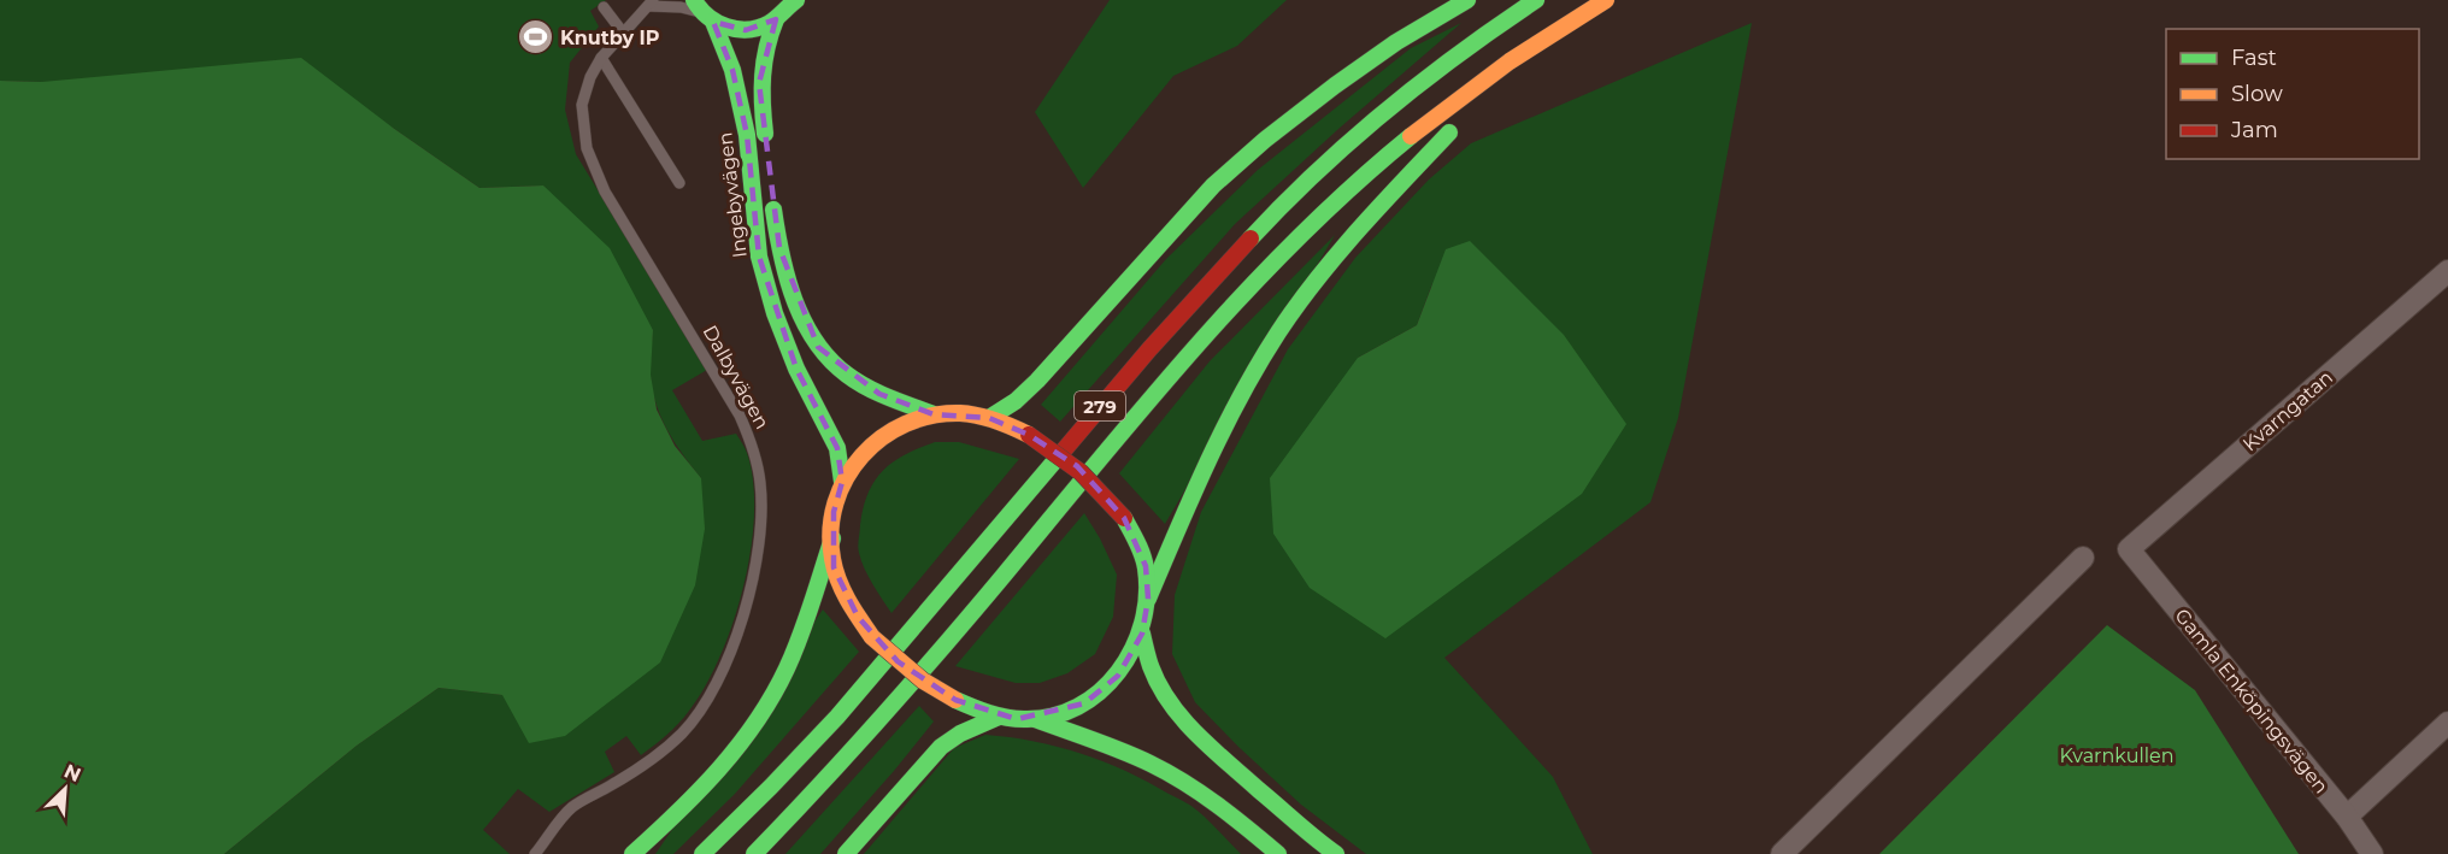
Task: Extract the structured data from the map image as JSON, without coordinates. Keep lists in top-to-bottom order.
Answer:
{
  "streets": {
    "main road": ["Ingebyvägen", "279"],
    "street": ["Kvarngatan", "Gamla Enköpingsvägen"],
    "lane": ["Dalbyvägen"]
  },
  "crossings": [
    ["Ingebyvägen", "Dalbyvägen"],
    ["Kvarngatan", "Gamla Enköpingsvägen"]
  ],
  "parks": ["Kvarnkullen"],
  "places": {
    "sports": ["Knutby IP"]
  },
  "legend": ["Fast", "Slow", "Jam"],
  "north": "top right"
}
